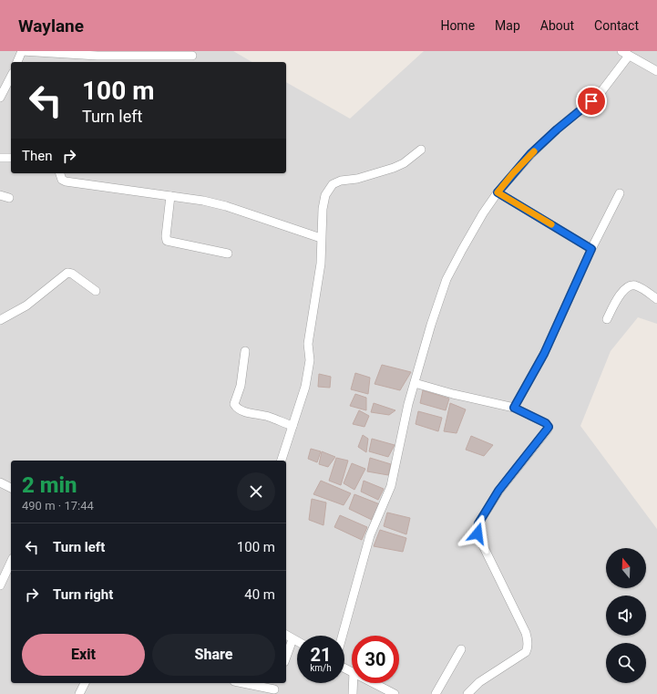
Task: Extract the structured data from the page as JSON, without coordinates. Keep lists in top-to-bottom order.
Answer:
{
  "north": "top",
  "page": {
    "header": "Waylane",
    "nav": [
      "Home",
      "Map",
      "About",
      "Contact"
    ],
    "turn": ["100 m", "Turn left"],
    "then": "Then",
    "heading": ["2 min", "490 m · 17:44"],
    "list": [
      {
        "name": "Turn left",
        "value": "100 m"
      },
      {
        "name": "Turn right",
        "value": "40 m"
      }
    ],
    "buttons": ["Exit", "Share"],
    "speed": "21 km/h",
    "limit": "30"
  }
}
